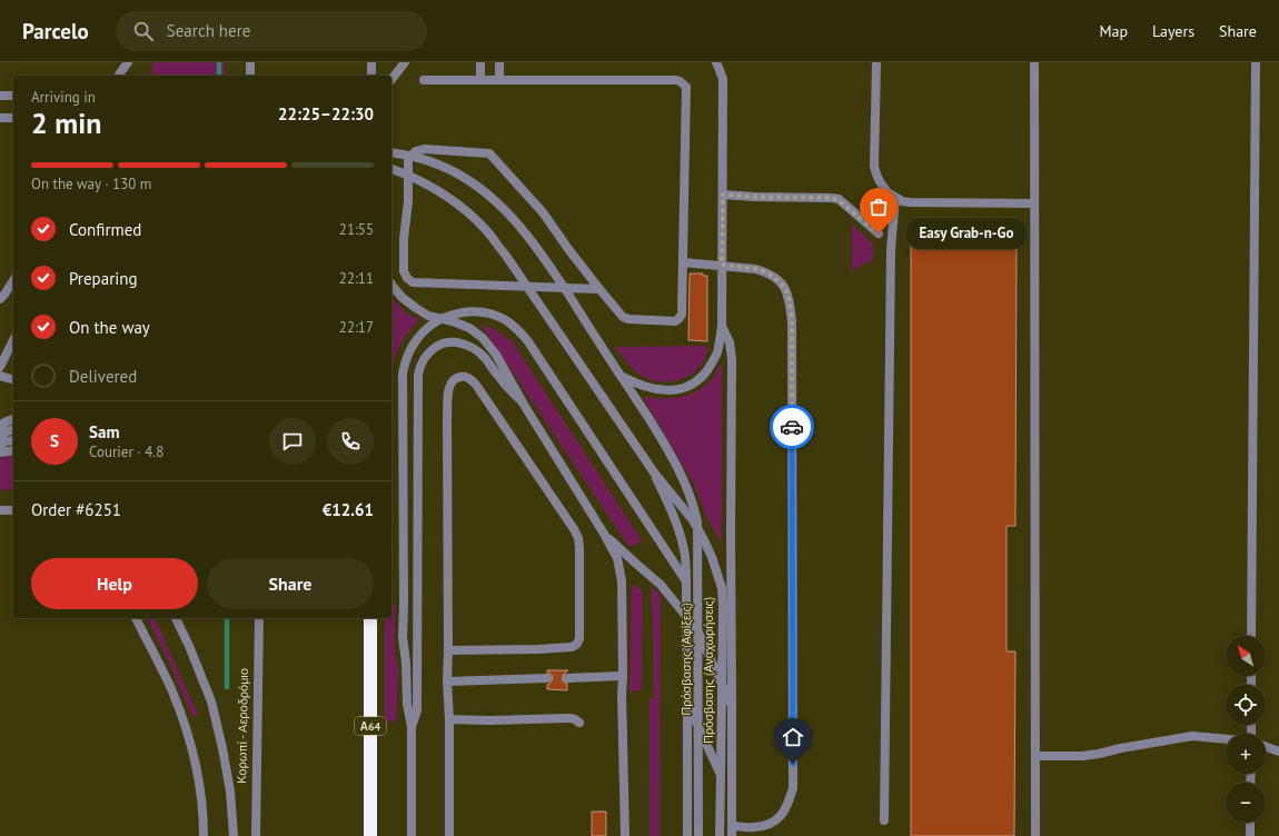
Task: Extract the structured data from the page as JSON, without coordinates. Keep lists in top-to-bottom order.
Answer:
{
  "streets": {
    "highway": ["Α64"],
    "street": ["Πρόσβασης (Αφίξεις)", "Πρόσβασης (Αναχωρήσεις)", "Κορωπί - Αεροδρόμιο"]
  },
  "places": ["Easy Grab-n-Go"],
  "north": "top left",
  "page": {
    "header": "Parcelo",
    "search": "Search here",
    "nav": ["Map", "Layers", "Share"],
    "heading": ["2 min", "Arriving in", "22:25–22:30"],
    "panel": [
      "Sam",
      "Courier · 4.8",
      "Order #6251",
      "€12.61"
    ],
    "bar": "On the way · 130 m",
    "list": [
      ["Confirmed", "21:55"],
      ["Preparing", "22:11"],
      ["On the way", "22:17"],
      "Delivered"
    ],
    "bubble": "Easy Grab-n-Go",
    "round": "S",
    "buttons": ["Help", "Share"],
    "map_buttons": ["+", "−"]
  }
}
